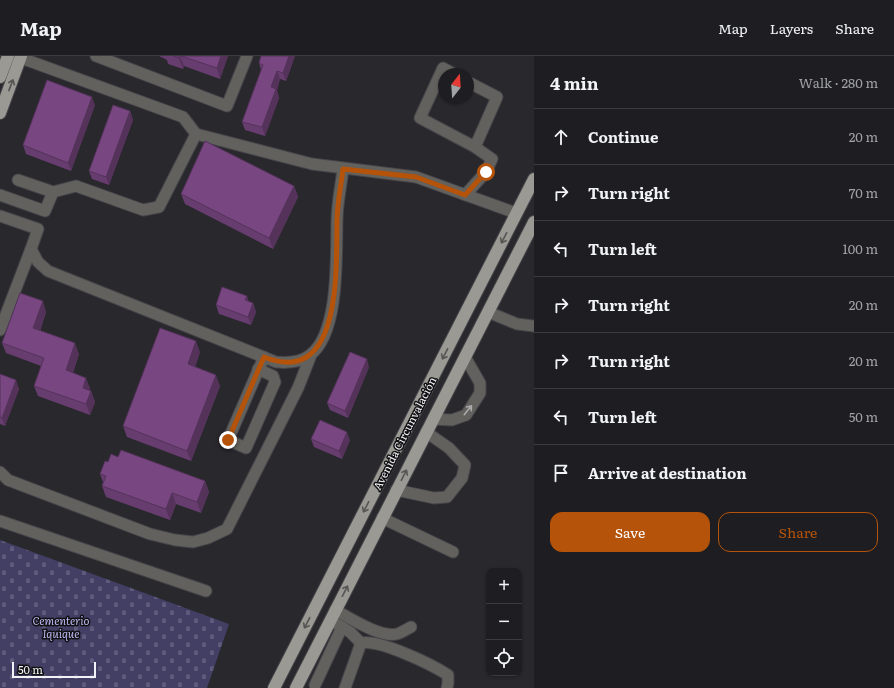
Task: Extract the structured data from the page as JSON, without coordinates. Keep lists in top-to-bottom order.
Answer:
{
  "streets": {
    "main road": ["Avenida Circunvalación"]
  },
  "parks": ["Cementerio Iquique"],
  "scale_bar": "50 m",
  "north": "top",
  "page": {
    "header": "Map",
    "nav": ["Map", "Layers", "Share"],
    "heading": ["4 min", "Walk · 280 m"],
    "list": [
      ["Continue", "20 m"],
      ["Turn right", "70 m"],
      ["Turn left", "100 m"],
      ["Turn right", "20 m"],
      ["Turn right", "20 m"],
      ["Turn left", "50 m"],
      "Arrive at destination"
    ],
    "buttons": ["Save", "Share"],
    "map_buttons": ["+", "−"],
    "scale": "50 m"
  }
}
